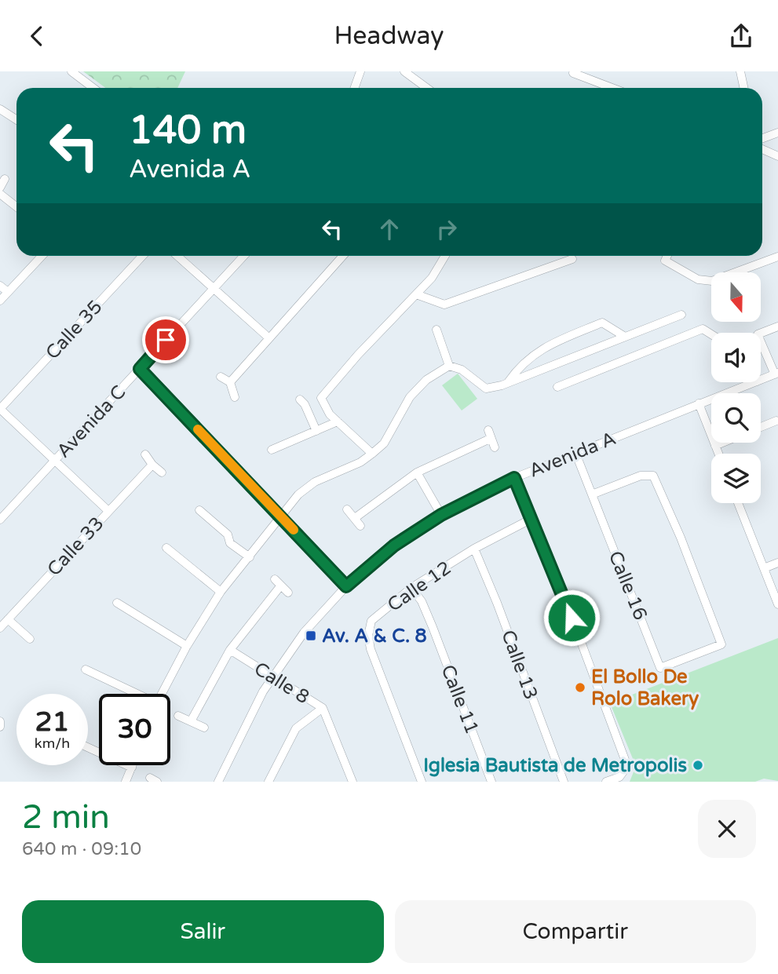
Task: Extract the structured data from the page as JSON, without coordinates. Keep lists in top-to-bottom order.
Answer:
{
  "streets": {
    "street": [
      "Calle 35",
      "Avenida C",
      "Avenida A",
      "Calle 33",
      "Calle 16",
      "Calle 12",
      "Calle 13",
      "Calle 8",
      "Calle 11"
    ]
  },
  "crossings": [
    ["Avenida A", "Calle 8"],
    ["Calle 12", "Calle 13"],
    ["Calle 12", "Calle 11"]
  ],
  "places": {
    "transit": ["Av. A & C. 8"],
    "other": ["El Bollo De Rolo Bakery", "Iglesia Bautista de Metropolis"]
  },
  "north": "bottom",
  "page": {
    "header": "Headway",
    "turn": ["140 m", "Avenida A"],
    "speed": "21 km/h",
    "limit": "30",
    "heading": ["2 min", "640 m · 09:10"],
    "buttons": ["Salir", "Compartir"]
  }
}
